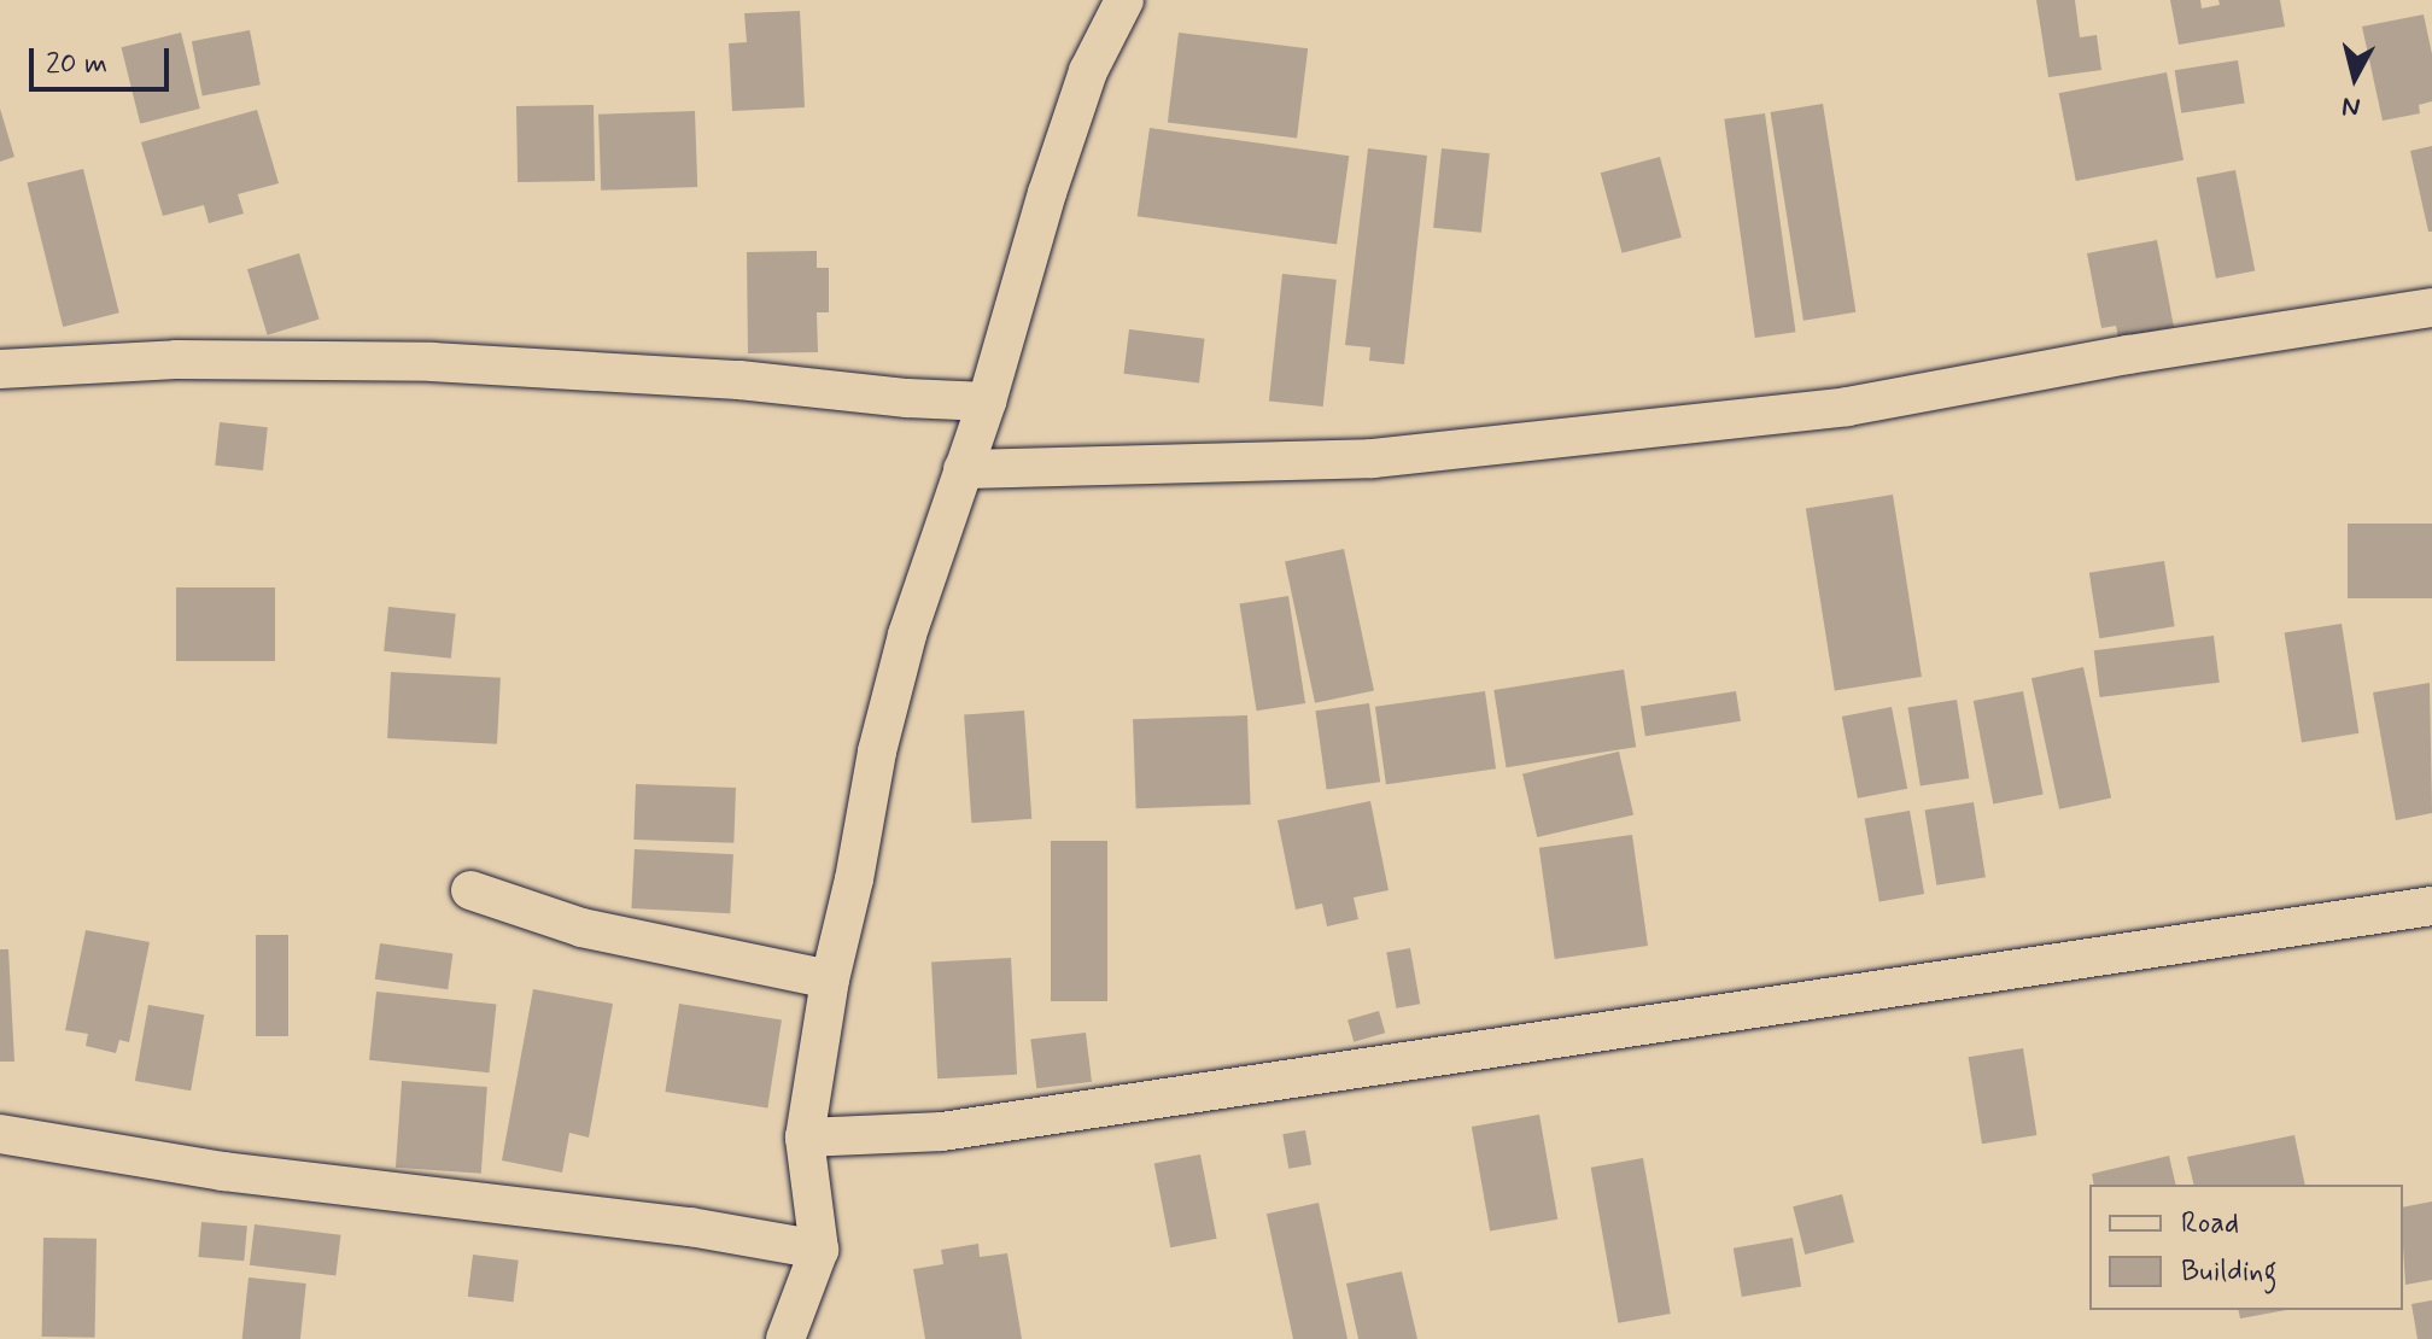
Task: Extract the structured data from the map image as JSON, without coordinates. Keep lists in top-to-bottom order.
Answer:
{
  "legend": ["Road", "Building"],
  "scale_bar": "20 m",
  "north": "bottom"
}
